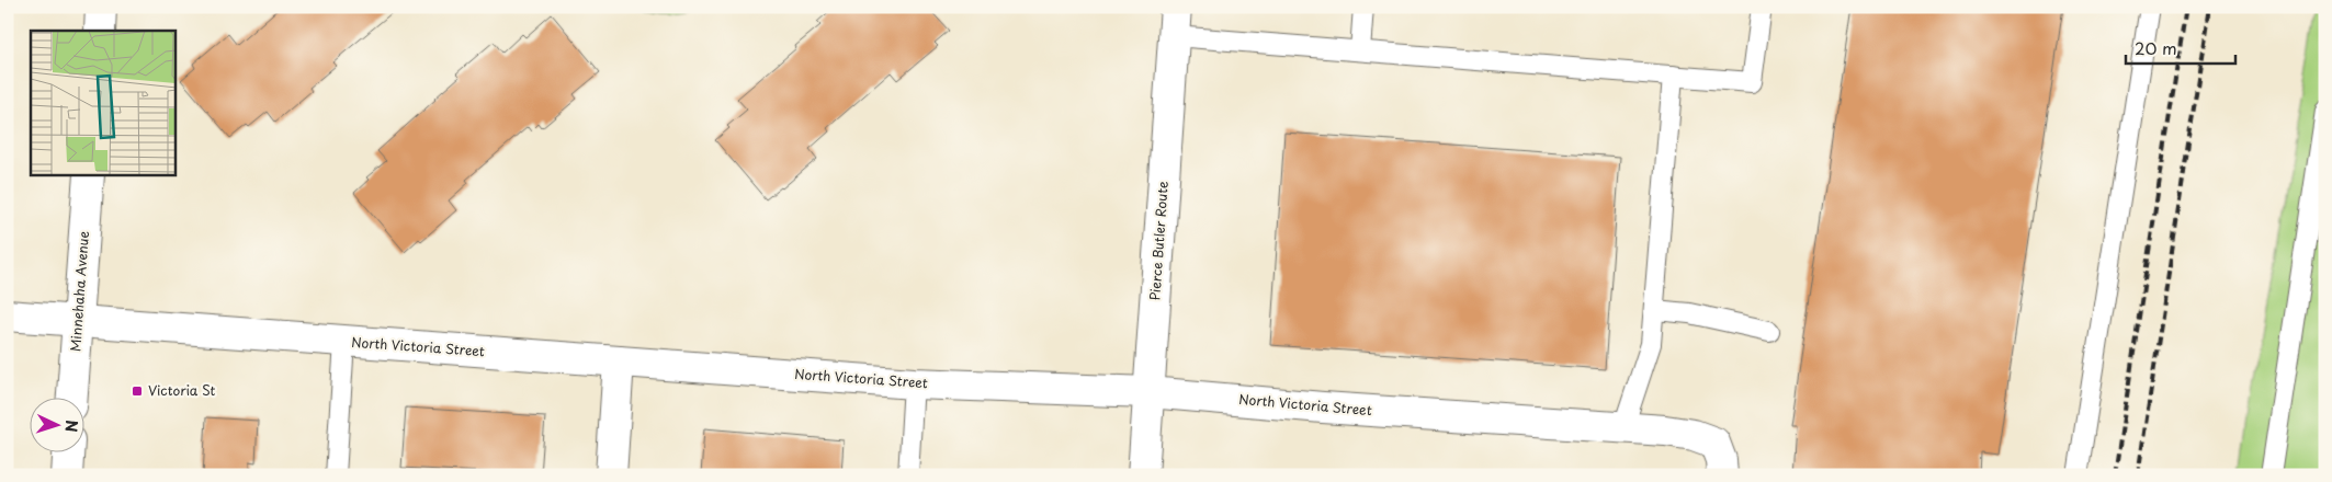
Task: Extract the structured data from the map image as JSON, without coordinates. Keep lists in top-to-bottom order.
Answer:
{
  "streets": {
    "street": ["Pierce Butler Route", "Minnehaha Avenue", "North Victoria Street"]
  },
  "crossings": [
    ["Pierce Butler Route", "North Victoria Street"],
    ["Minnehaha Avenue", "North Victoria Street"]
  ],
  "places": {
    "transit": ["Victoria St"]
  },
  "scale_bar": "20 m",
  "north": "right"
}
